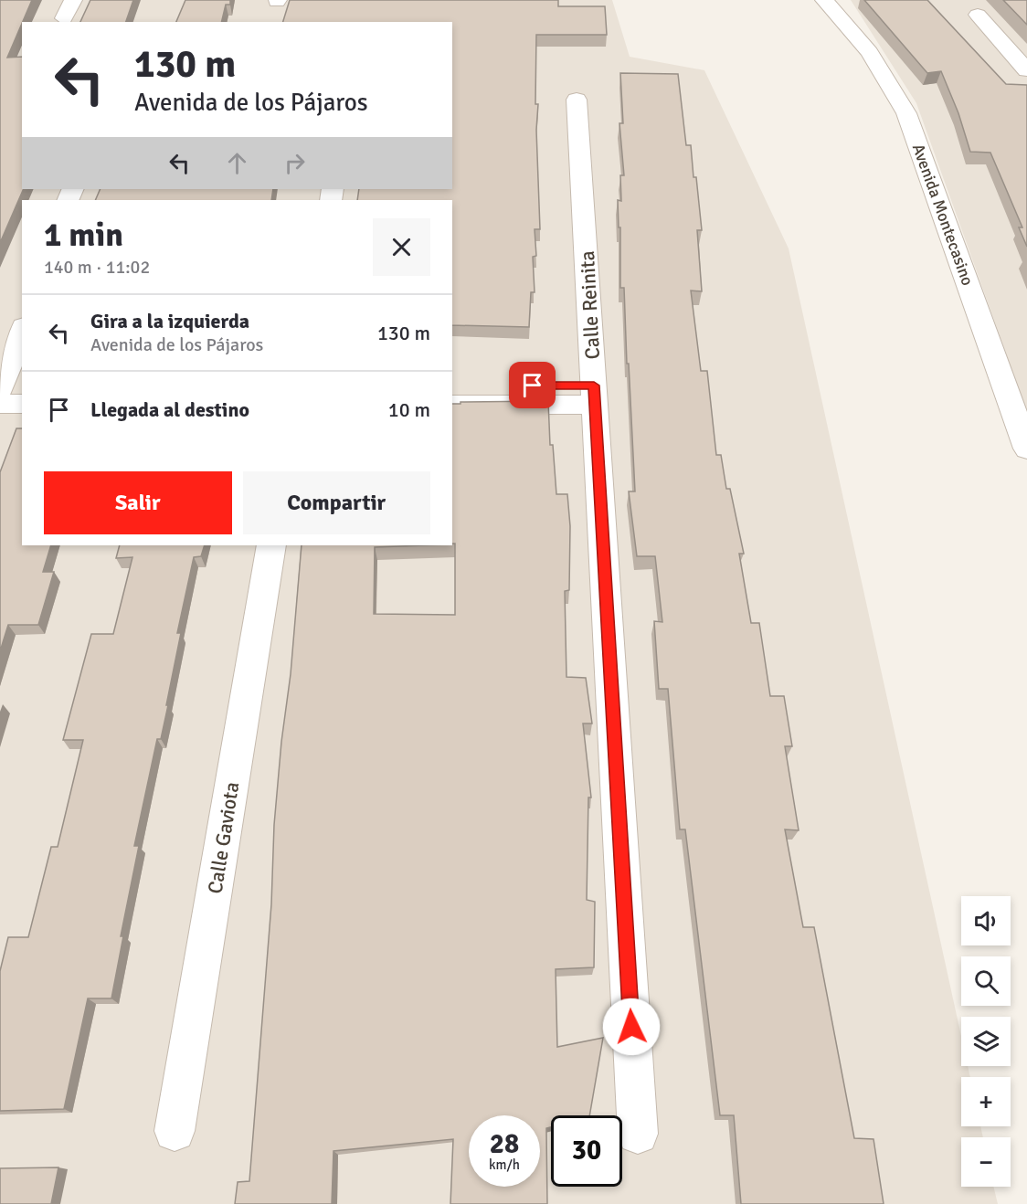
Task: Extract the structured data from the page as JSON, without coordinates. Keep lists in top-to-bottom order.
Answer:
{
  "streets": {
    "street": ["Avenida Montecasino", "Calle Reinita", "Calle Gaviota"]
  },
  "page": {
    "turn": ["130 m", "Avenida de los Pájaros"],
    "heading": ["1 min", "140 m · 11:02"],
    "list": [
      {
        "name": "Gira a la izquierda",
        "note": "Avenida de los Pájaros",
        "value": "130 m"
      },
      {
        "name": "Llegada al destino",
        "value": "10 m"
      }
    ],
    "buttons": ["Salir", "Compartir"],
    "map_buttons": ["+", "−"],
    "speed": "28 km/h",
    "limit": "30"
  }
}
